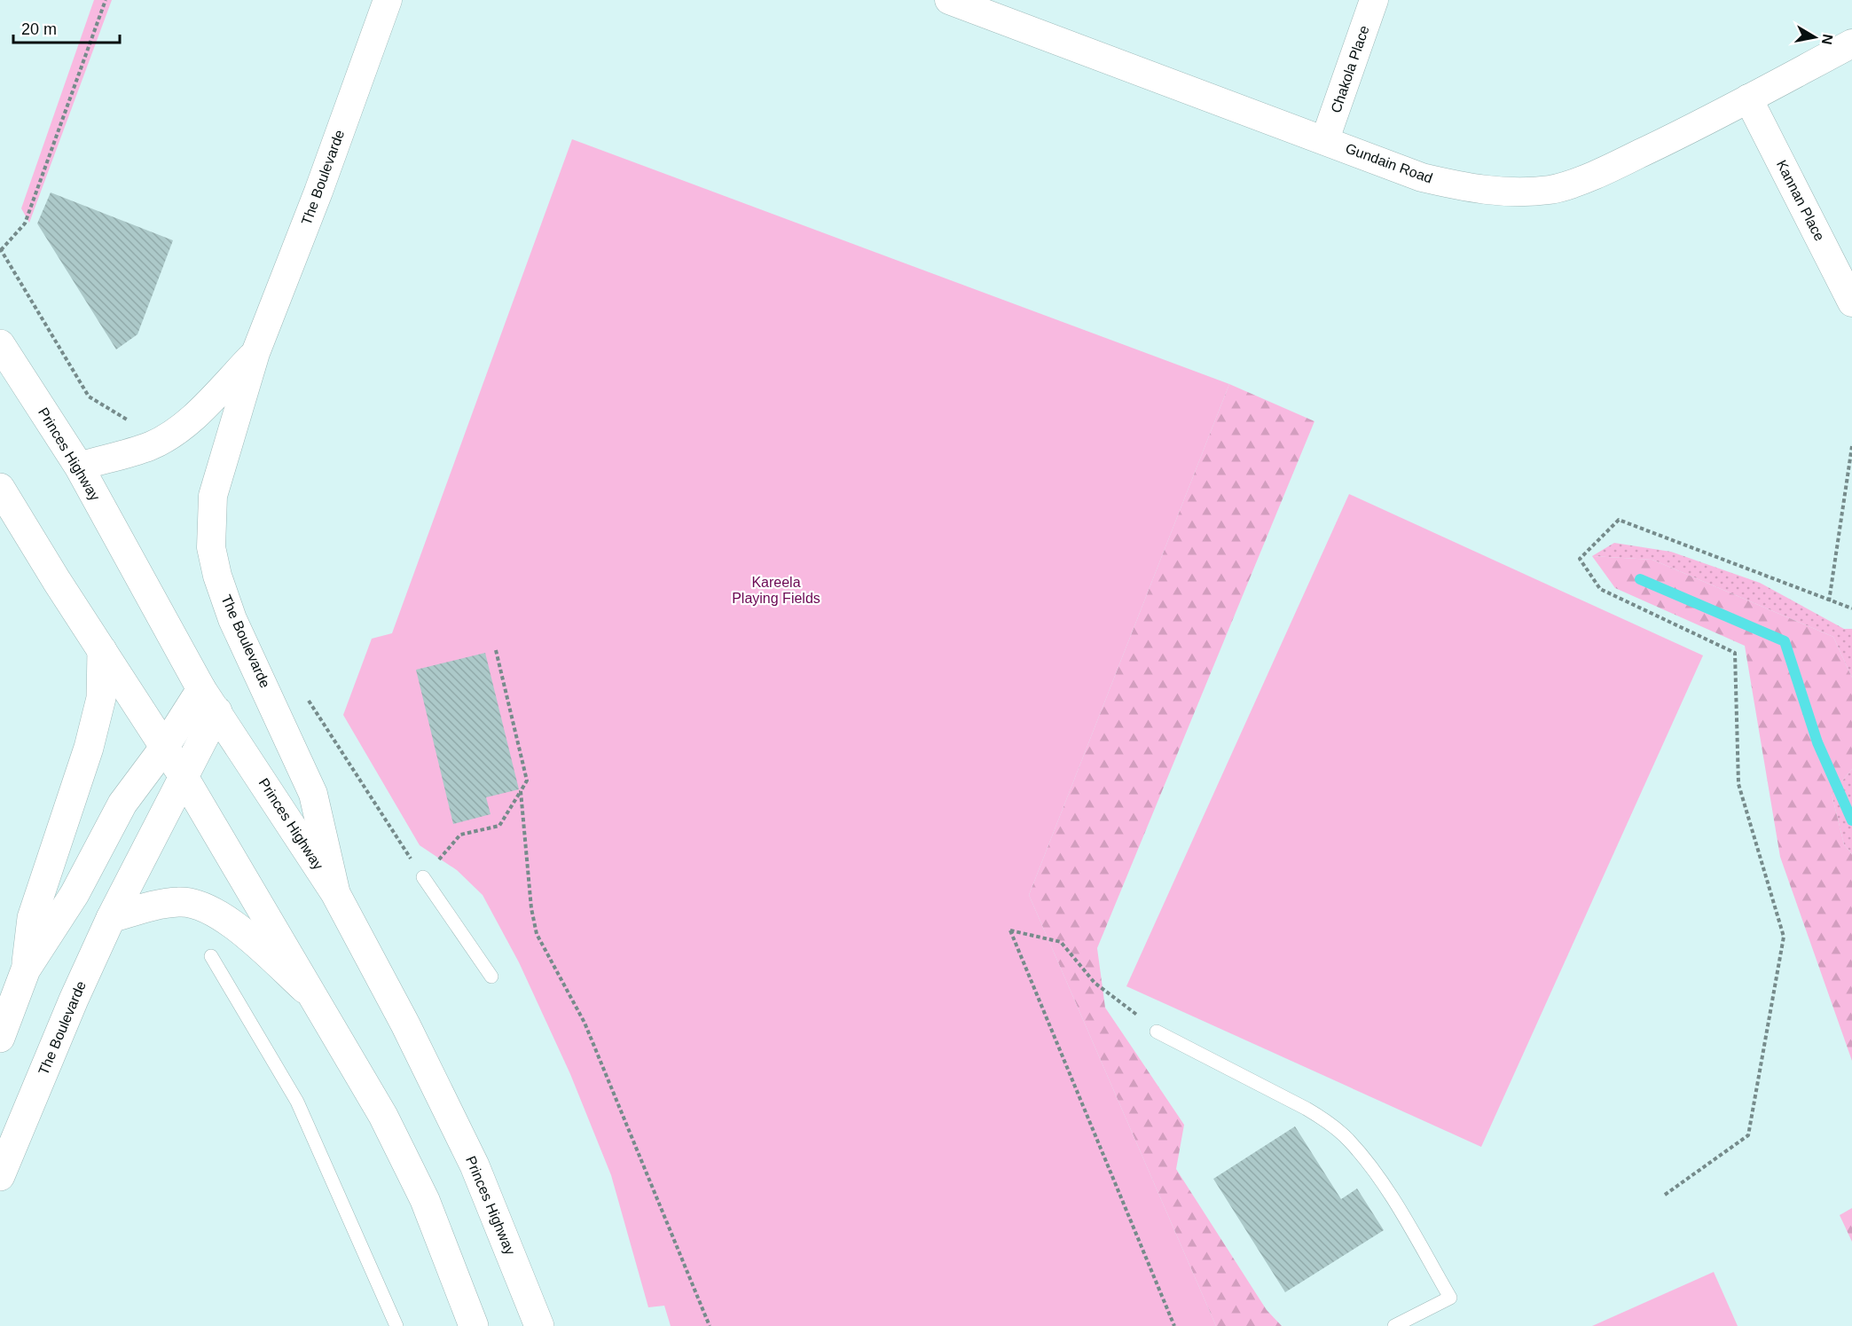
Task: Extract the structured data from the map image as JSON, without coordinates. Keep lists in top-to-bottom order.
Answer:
{
  "streets": {
    "main road": ["The Boulevarde", "Princes Highway"],
    "street": ["Chakola Place", "Gundain Road", "Kannan Place"]
  },
  "crossings": [
    ["Chakola Place", "Gundain Road"],
    ["Gundain Road", "Kannan Place"],
    ["The Boulevarde", "Princes Highway"]
  ],
  "parks": ["Kareela Playing Fields"],
  "scale_bar": "20 m",
  "north": "right"
}
